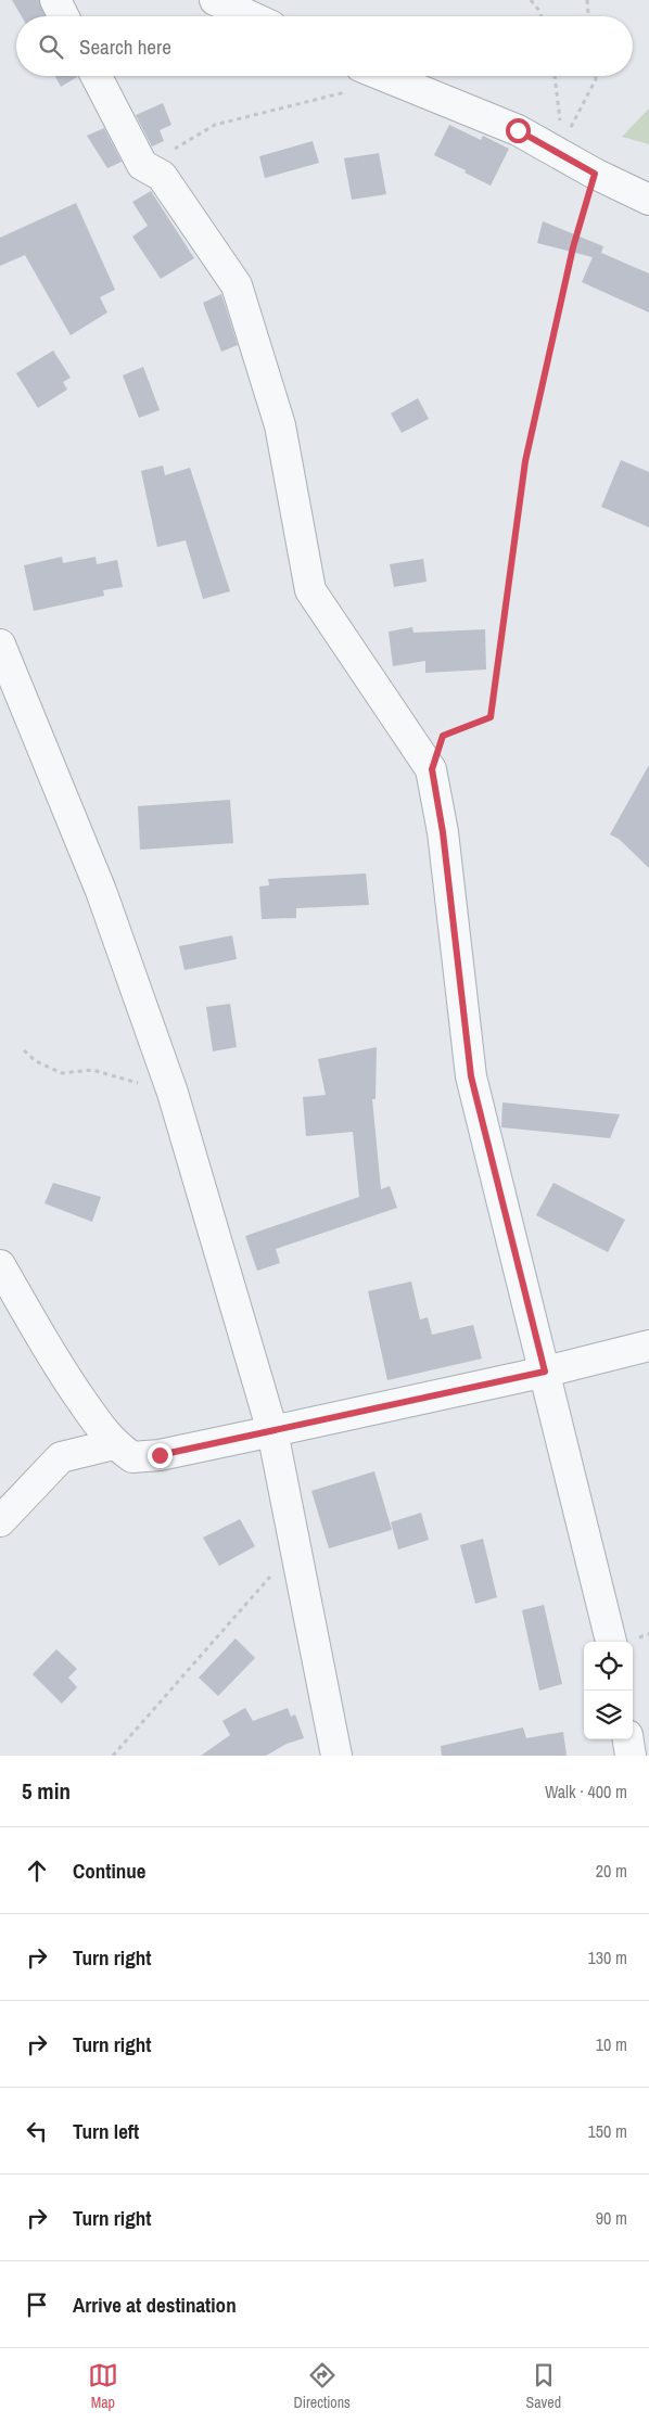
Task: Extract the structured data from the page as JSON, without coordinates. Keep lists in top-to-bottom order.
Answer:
{
  "page": {
    "search": "Search here",
    "heading": ["5 min", "Walk · 400 m"],
    "list": [
      ["Continue", "20 m"],
      ["Turn right", "130 m"],
      ["Turn right", "10 m"],
      ["Turn left", "150 m"],
      ["Turn right", "90 m"],
      "Arrive at destination"
    ],
    "nav": ["Map", "Directions", "Saved"]
  }
}
